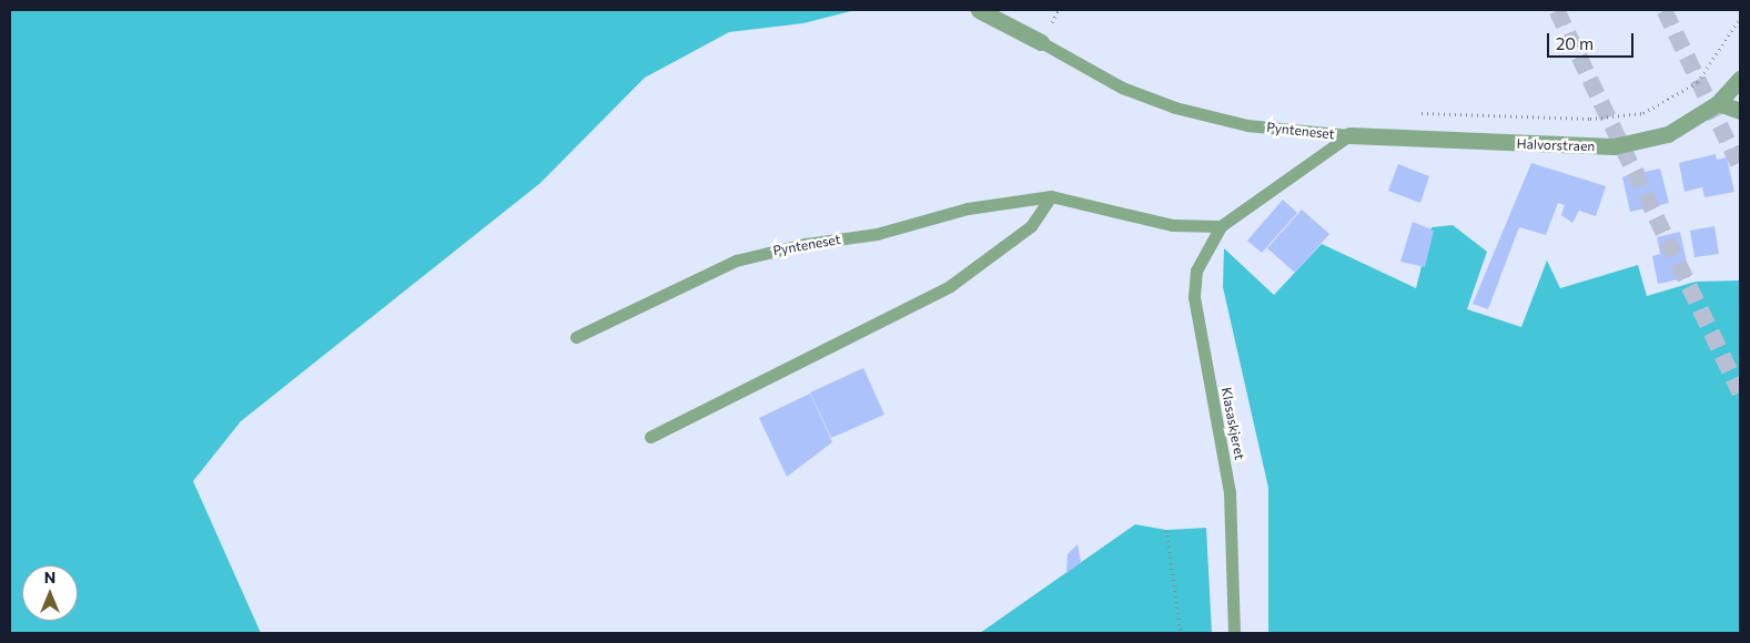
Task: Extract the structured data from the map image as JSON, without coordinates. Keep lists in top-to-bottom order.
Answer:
{
  "streets": {
    "street": ["Pynteneset", "Halvorstraen"],
    "lane": ["Klasaskjeret"]
  },
  "crossings": [
    ["Pynteneset", "Halvorstraen"],
    ["Pynteneset", "Klasaskjeret"]
  ],
  "scale_bar": "20 m",
  "north": "top"
}
